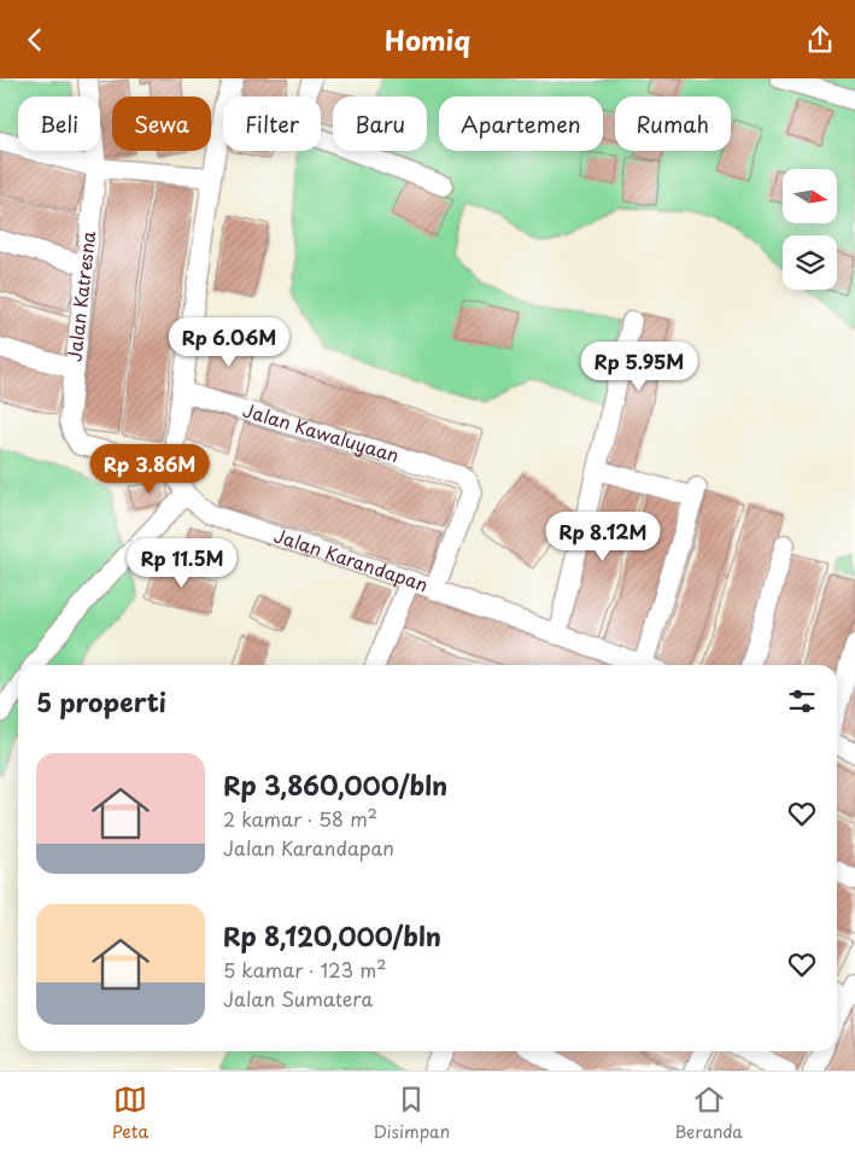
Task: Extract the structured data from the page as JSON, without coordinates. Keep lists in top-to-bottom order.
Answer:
{
  "streets": {
    "street": ["Jalan Katresna", "Jalan Kawaluyaan", "Jalan Karandapan"]
  },
  "crossings": [
    ["Jalan Katresna", "Jalan Karandapan"],
    ["Jalan Kawaluyaan", "Jalan Karandapan"]
  ],
  "north": "right",
  "page": {
    "header": "Homiq",
    "chip": [
      "Beli",
      "Sewa",
      "Filter",
      "Baru",
      "Apartemen",
      "Rumah"
    ],
    "price": [
      "Rp 6.06M",
      "Rp 5.95M",
      "Rp 3.86M",
      "Rp 8.12M",
      "Rp 11.5M"
    ],
    "heading": "5 properti",
    "list": [
      {
        "name": "Rp 3,860,000/bln",
        "note": "2 kamar · 58 m² · Jalan Karandapan"
      },
      {
        "name": "Rp 8,120,000/bln",
        "note": "5 kamar · 123 m² · Jalan Sumatera"
      }
    ],
    "tabs": ["Peta", "Disimpan", "Beranda"]
  }
}
